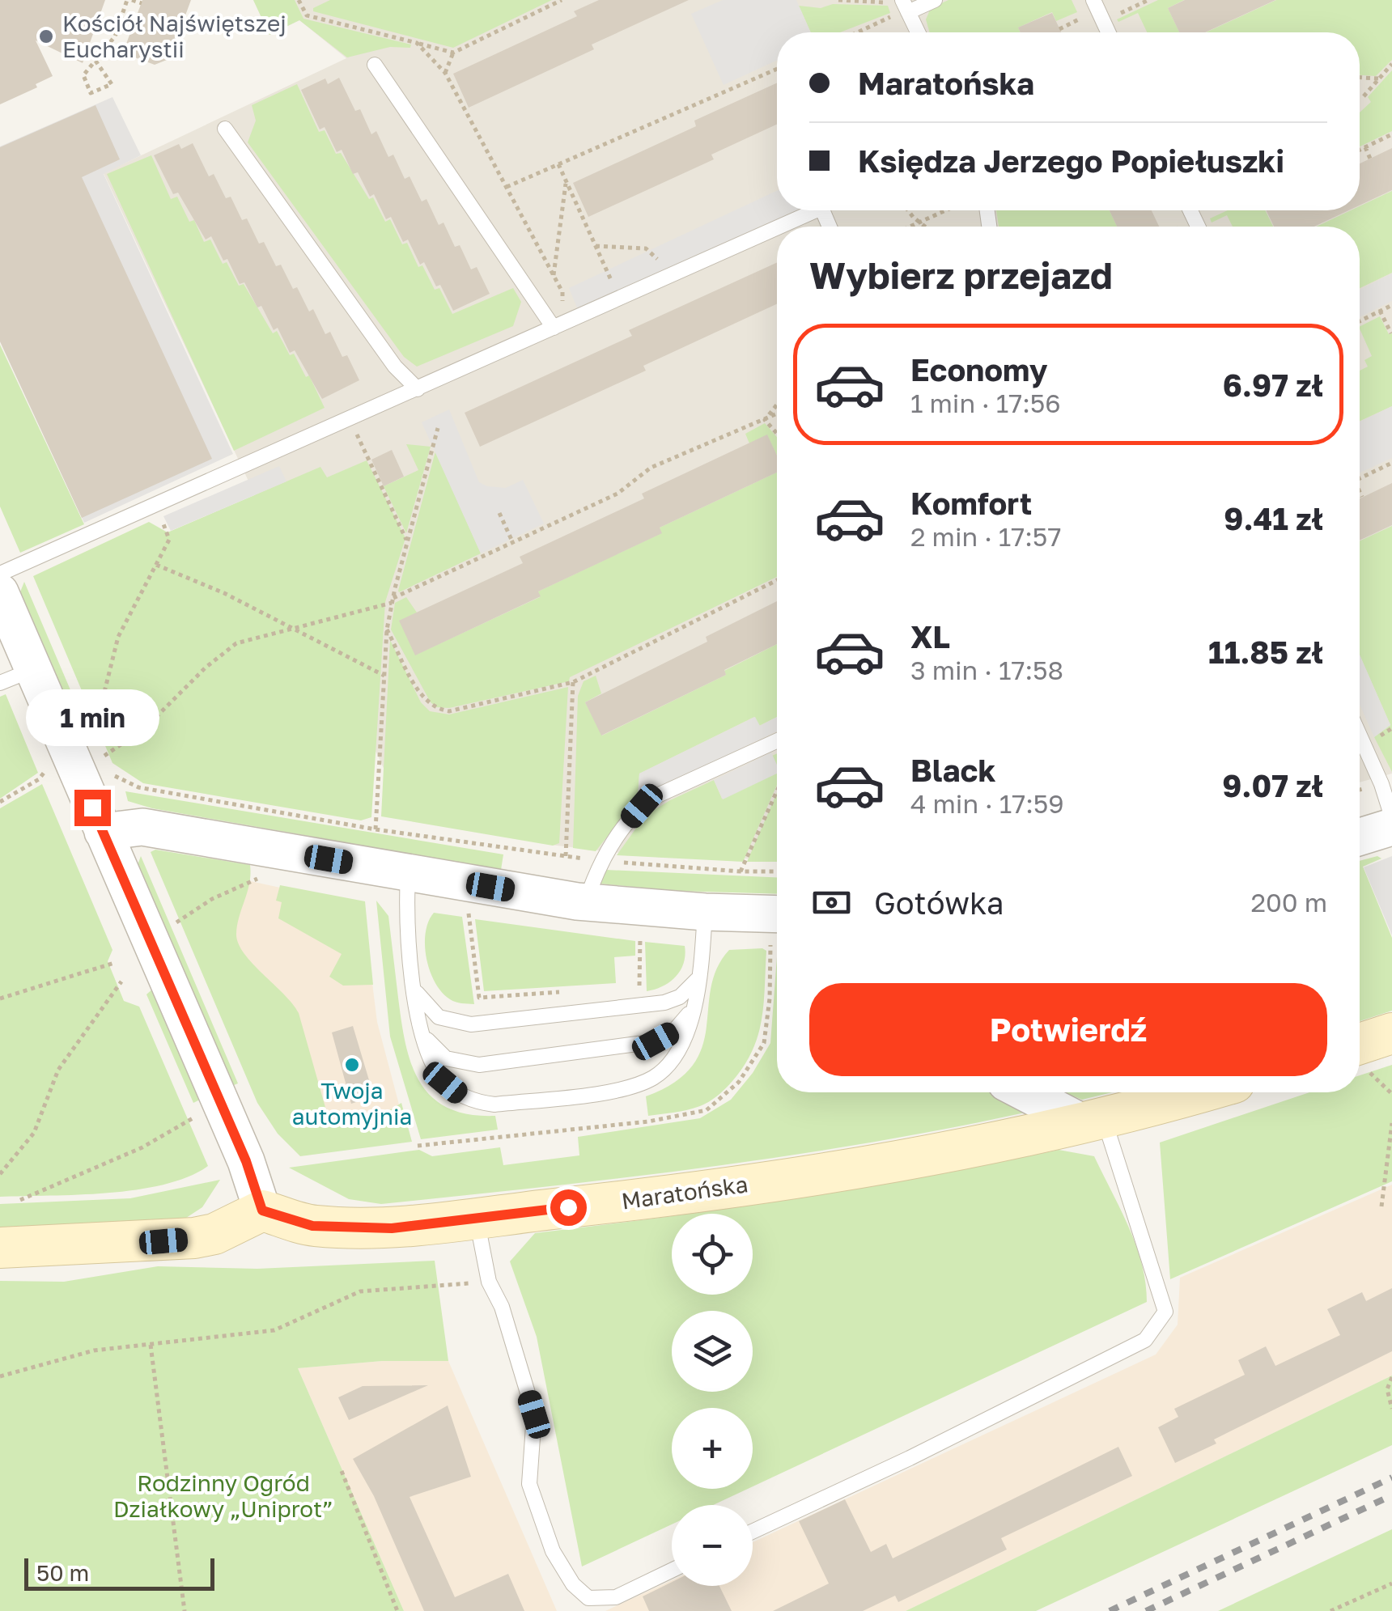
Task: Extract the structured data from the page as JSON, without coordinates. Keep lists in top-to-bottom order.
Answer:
{
  "streets": {
    "main road": ["Maratońska"]
  },
  "parks": ["Rodzinny Ogród Działkowy „Uniprot”"],
  "places": ["Kościół Najświętszej Eucharystii", "Twoja automyjnia"],
  "scale_bar": "50 m",
  "page": {
    "banner": ["Maratońska", "Księdza Jerzego Popiełuszki"],
    "heading": "Wybierz przejazd",
    "list": [
      {
        "name": "Economy",
        "note": "1 min · 17:56",
        "value": "6.97 zł"
      },
      {
        "name": "Komfort",
        "note": "2 min · 17:57",
        "value": "9.41 zł"
      },
      {
        "name": "XL",
        "note": "3 min · 17:58",
        "value": "11.85 zł"
      },
      {
        "name": "Black",
        "note": "4 min · 17:59",
        "value": "9.07 zł"
      }
    ],
    "bubble": "1 min",
    "pay": ["Gotówka", "200 m"],
    "buttons": "Potwierdź",
    "map_buttons": ["+", "−"],
    "scale": "50 m"
  }
}
